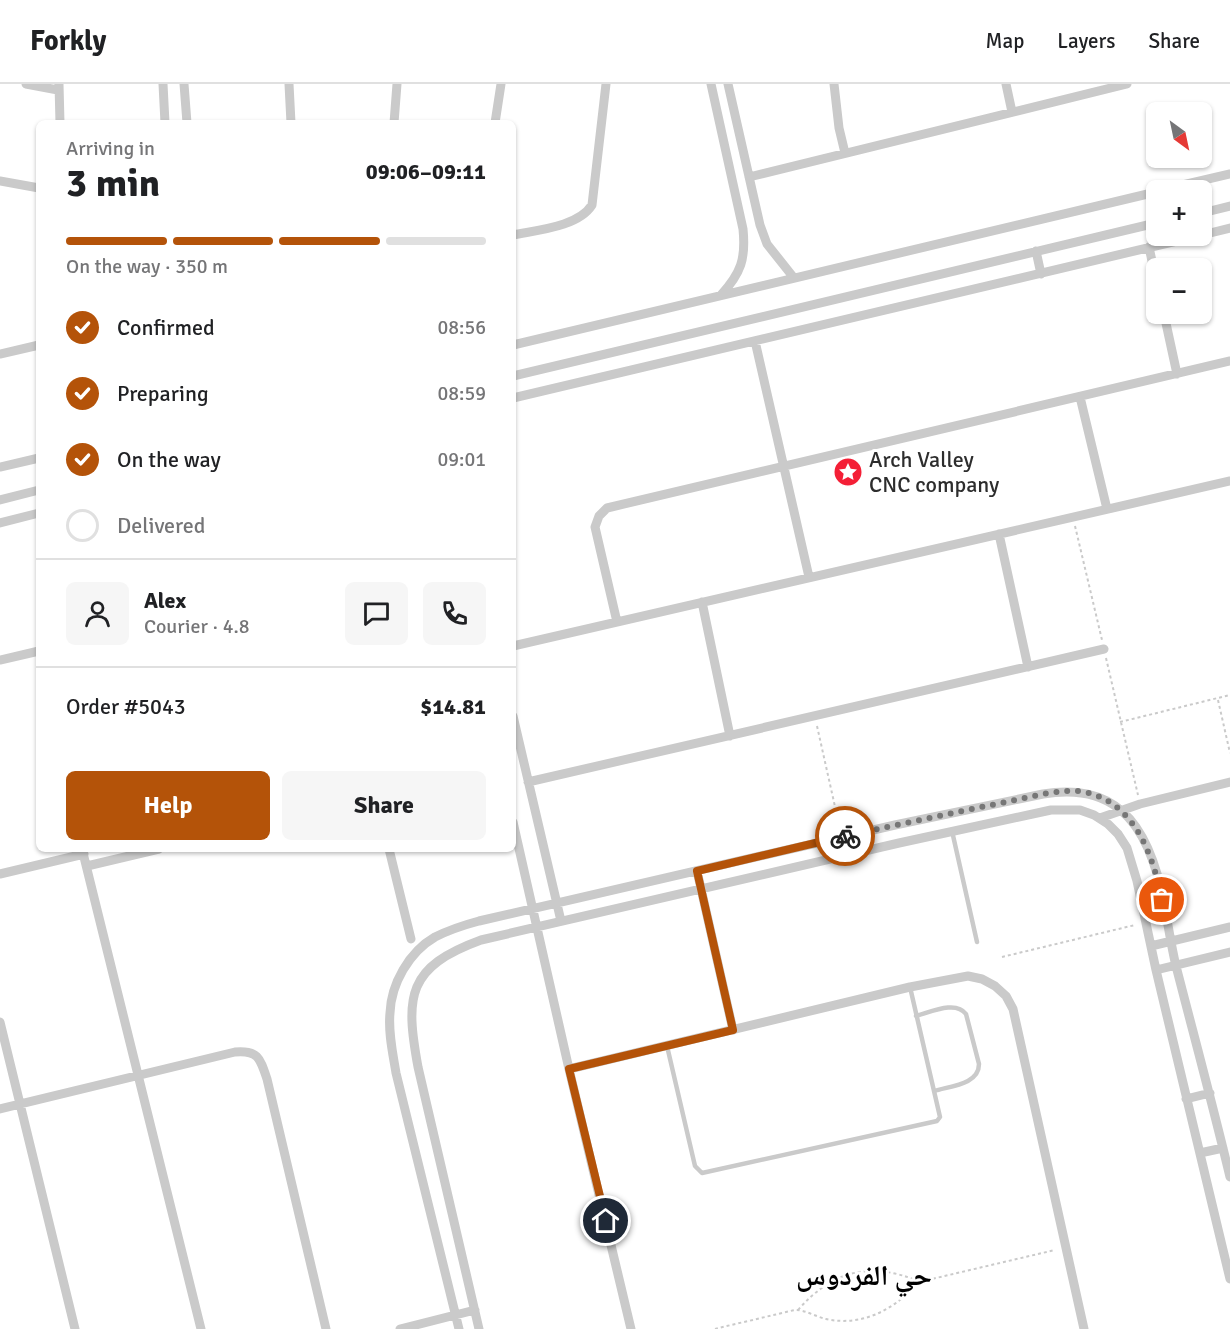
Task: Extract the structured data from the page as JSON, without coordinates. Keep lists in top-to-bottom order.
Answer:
{
  "districts": ["حي الفردوس"],
  "places": {
    "place": ["Arch Valley CNC company"]
  },
  "north": "bottom right",
  "page": {
    "header": "Forkly",
    "nav": ["Map", "Layers", "Share"],
    "map_buttons": ["+", "−"],
    "heading": ["3 min", "Arriving in", "09:06–09:11"],
    "panel": [
      "Alex",
      "Courier · 4.8",
      "Order #5043",
      "$14.81"
    ],
    "bar": "On the way · 350 m",
    "list": [
      ["Confirmed", "08:56"],
      ["Preparing", "08:59"],
      ["On the way", "09:01"],
      "Delivered"
    ],
    "buttons": ["Help", "Share"]
  }
}
